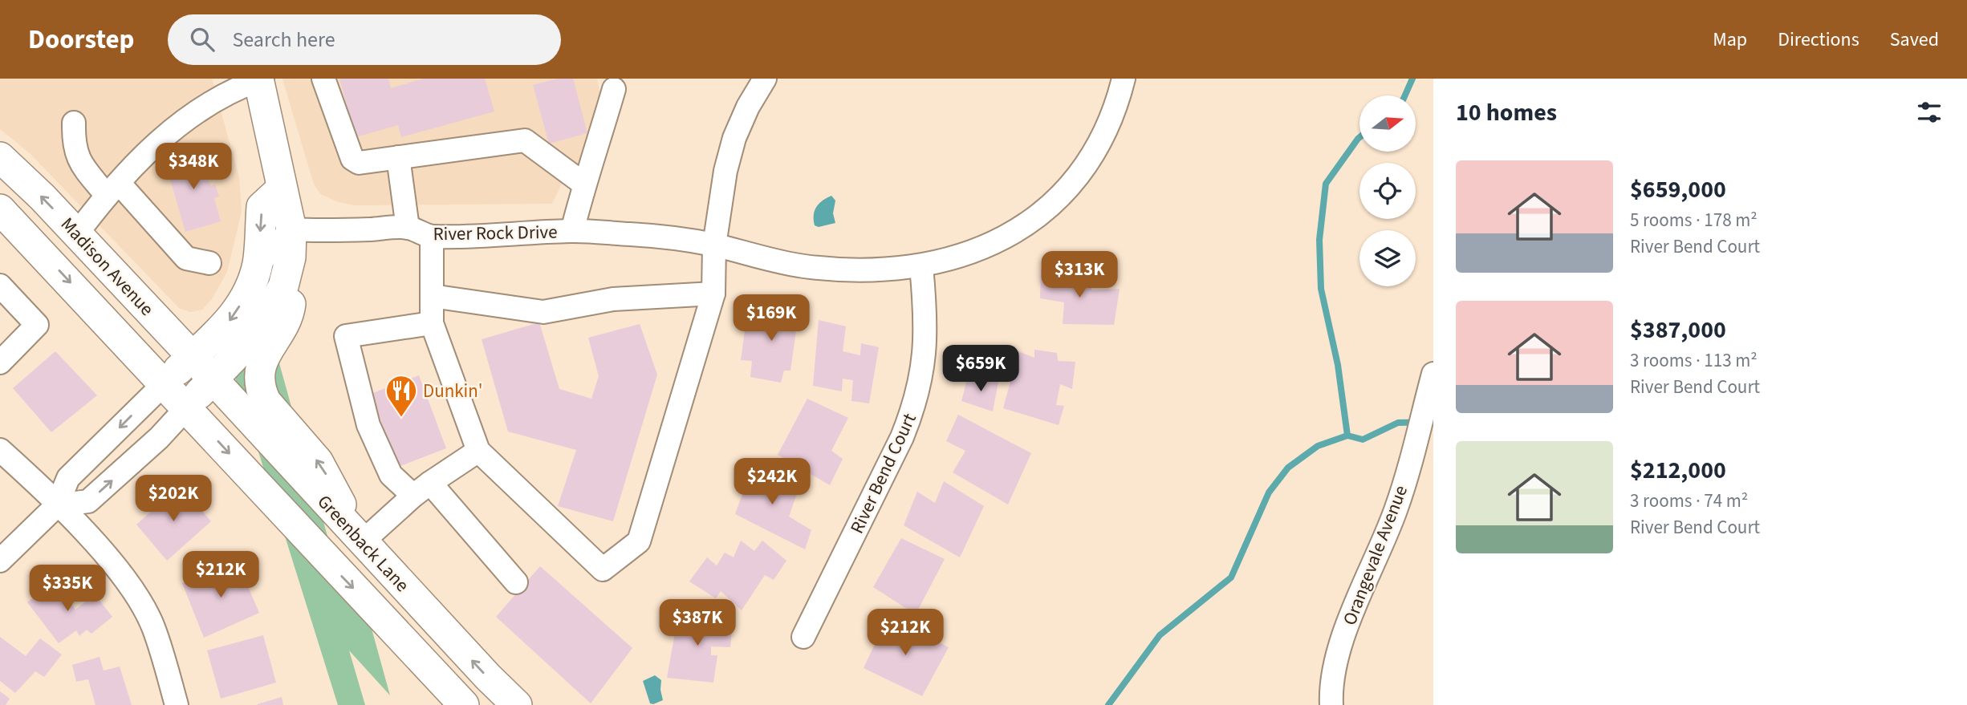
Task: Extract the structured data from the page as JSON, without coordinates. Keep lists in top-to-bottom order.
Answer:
{
  "streets": {
    "main road": ["Madison Avenue", "Greenback Lane"],
    "street": ["River Rock Drive", "River Bend Court", "Orangevale Avenue"]
  },
  "crossings": [
    ["River Rock Drive", "River Bend Court"],
    ["Madison Avenue", "Greenback Lane"]
  ],
  "places": {
    "restaurant": ["Dunkin'"]
  },
  "north": "right",
  "page": {
    "header": "Doorstep",
    "search": "Search here",
    "nav": ["Map", "Directions", "Saved"],
    "heading": "10 homes",
    "price": [
      "$348K",
      "$313K",
      "$169K",
      "$659K",
      "$242K",
      "$202K",
      "$212K",
      "$335K",
      "$387K",
      "$212K"
    ],
    "list": [
      {
        "name": "$659,000",
        "note": "5 rooms · 178 m² · River Bend Court"
      },
      {
        "name": "$387,000",
        "note": "3 rooms · 113 m² · River Bend Court"
      },
      {
        "name": "$212,000",
        "note": "3 rooms · 74 m² · River Bend Court"
      }
    ]
  }
}
